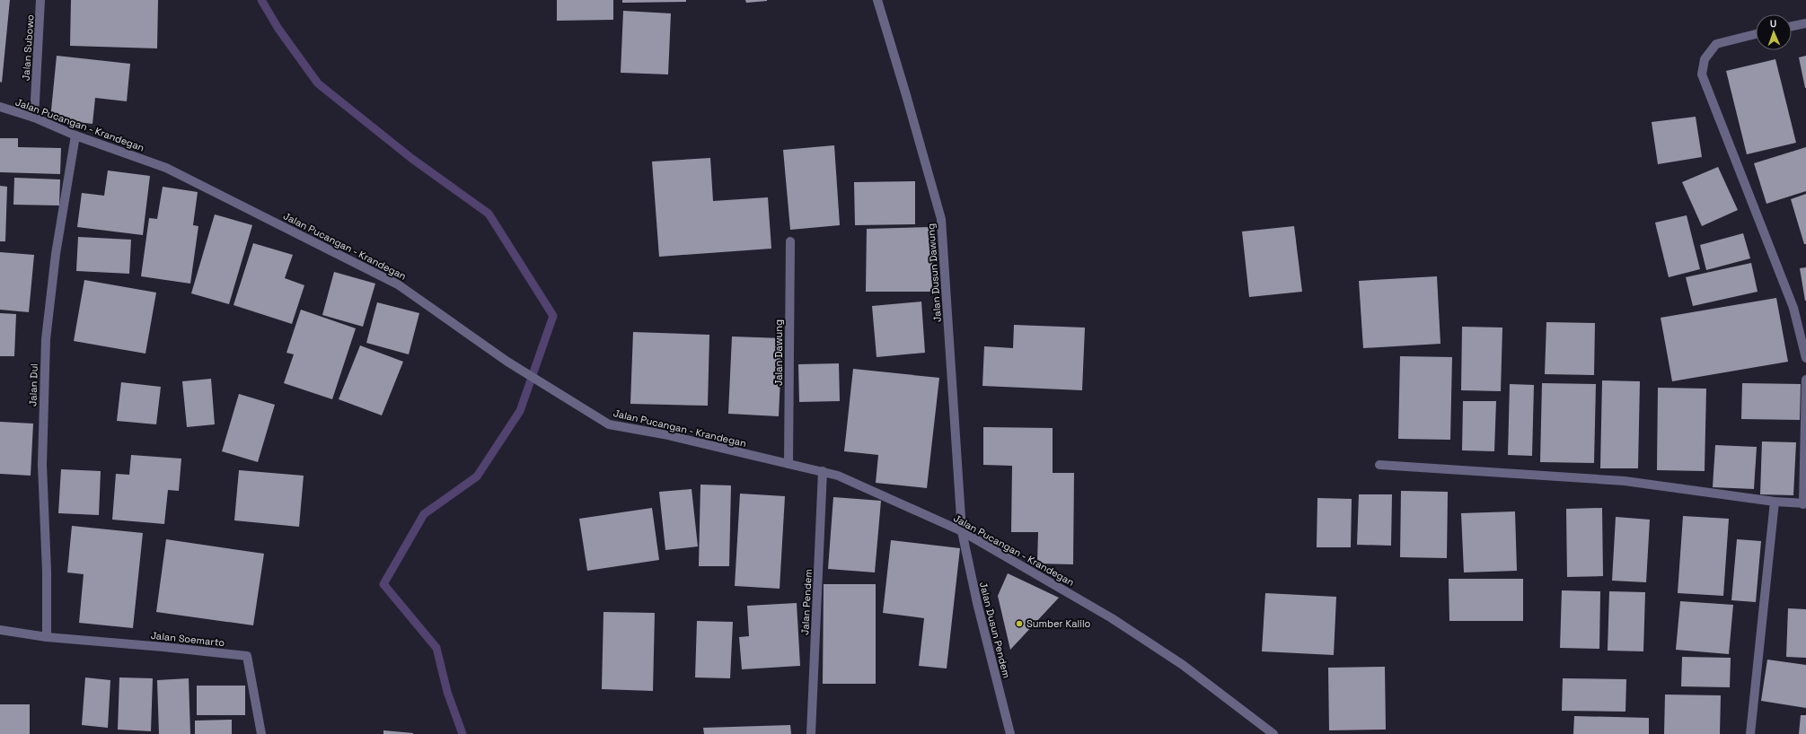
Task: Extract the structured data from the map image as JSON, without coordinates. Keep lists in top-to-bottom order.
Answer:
{
  "streets": {
    "street": [
      "Jalan Subowo",
      "Jalan Pucangan - Krandegan",
      "Jalan Dusun Dawung",
      "Jalan Dawung",
      "Jalan Dul",
      "Jalan Pendem",
      "Jalan Dusun Pendem",
      "Jalan Soemarto"
    ]
  },
  "crossings": [
    ["Jalan Subowo", "Jalan Pucangan - Krandegan"],
    ["Jalan Pucangan - Krandegan", "Jalan Dusun Dawung"],
    ["Jalan Pucangan - Krandegan", "Jalan Dawung"],
    ["Jalan Pucangan - Krandegan", "Jalan Dul"],
    ["Jalan Pucangan - Krandegan", "Jalan Pendem"],
    ["Jalan Pucangan - Krandegan", "Jalan Dusun Pendem"],
    ["Jalan Dusun Dawung", "Jalan Dusun Pendem"],
    ["Jalan Dul", "Jalan Soemarto"]
  ],
  "places": ["Sumber Kalilo"],
  "north": "top"
}
